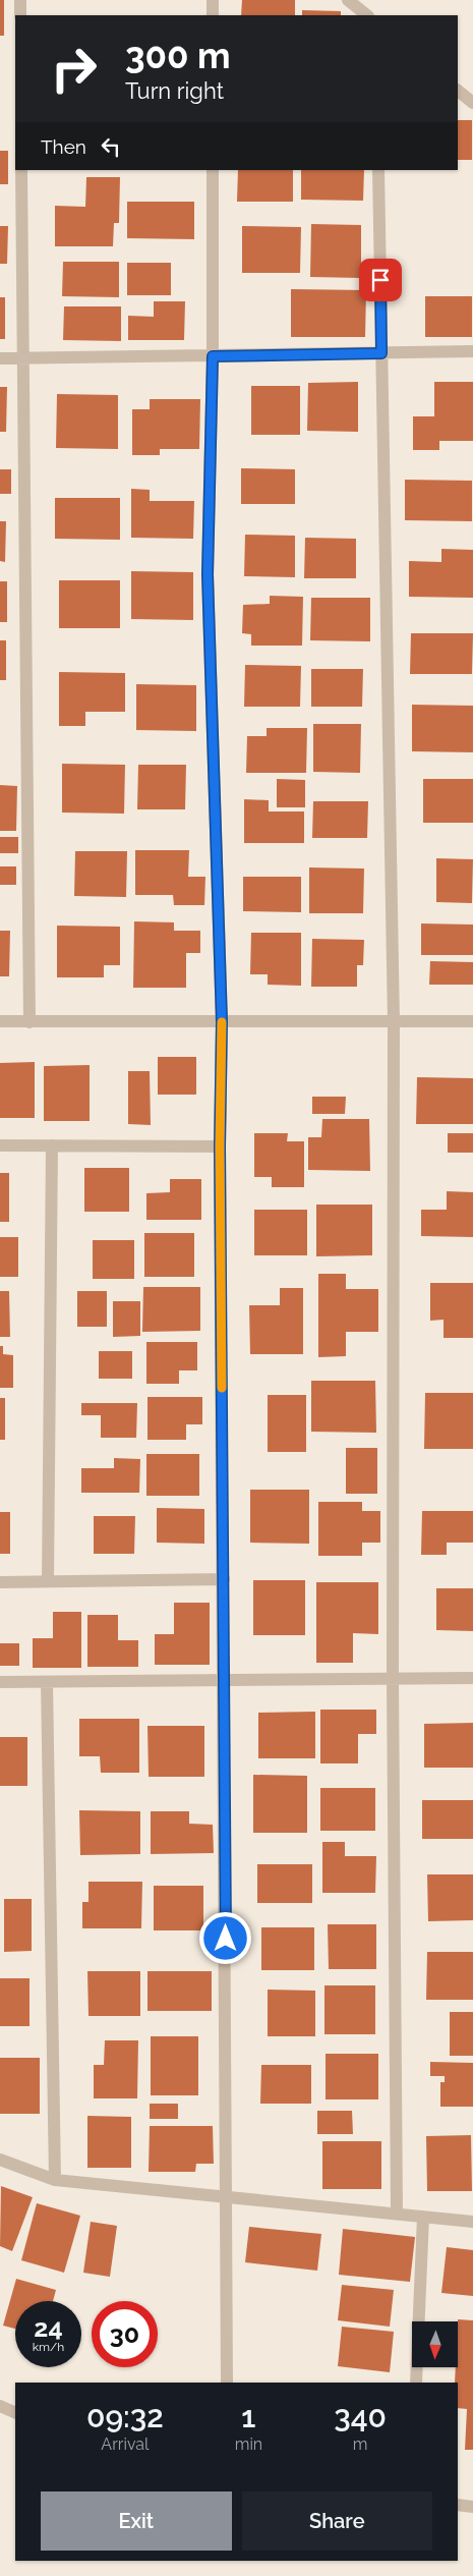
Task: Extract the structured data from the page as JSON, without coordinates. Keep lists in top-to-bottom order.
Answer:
{
  "north": "bottom",
  "page": {
    "turn": ["300 m", "Turn right"],
    "then": "Then",
    "speed": "24 km/h",
    "limit": "30",
    "eta": [
      "09:32",
      "Arrival",
      "1",
      "min",
      "340",
      "m"
    ],
    "buttons": ["Exit", "Share"]
  }
}
